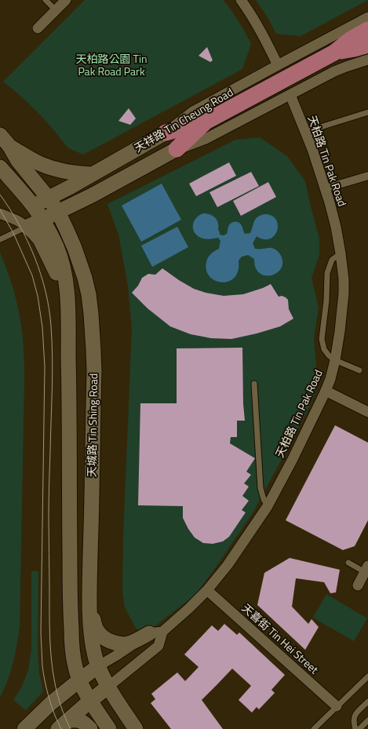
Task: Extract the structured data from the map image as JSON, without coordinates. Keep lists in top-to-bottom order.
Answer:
{
  "streets": {
    "main road": ["天祥路 Tin Cheung Road", "天城路 Tin Shing Road"],
    "street": ["天柏路 Tin Pak Road", "天喜街 Tin Hei Street"]
  },
  "crossings": [
    ["天祥路 Tin Cheung Road", "天柏路 Tin Pak Road"],
    ["天祥路 Tin Cheung Road", "天城路 Tin Shing Road"],
    ["天柏路 Tin Pak Road", "天城路 Tin Shing Road"],
    ["天柏路 Tin Pak Road", "天喜街 Tin Hei Street"]
  ],
  "parks": ["天柏路公園 Tin Pak Road Park"]
}
